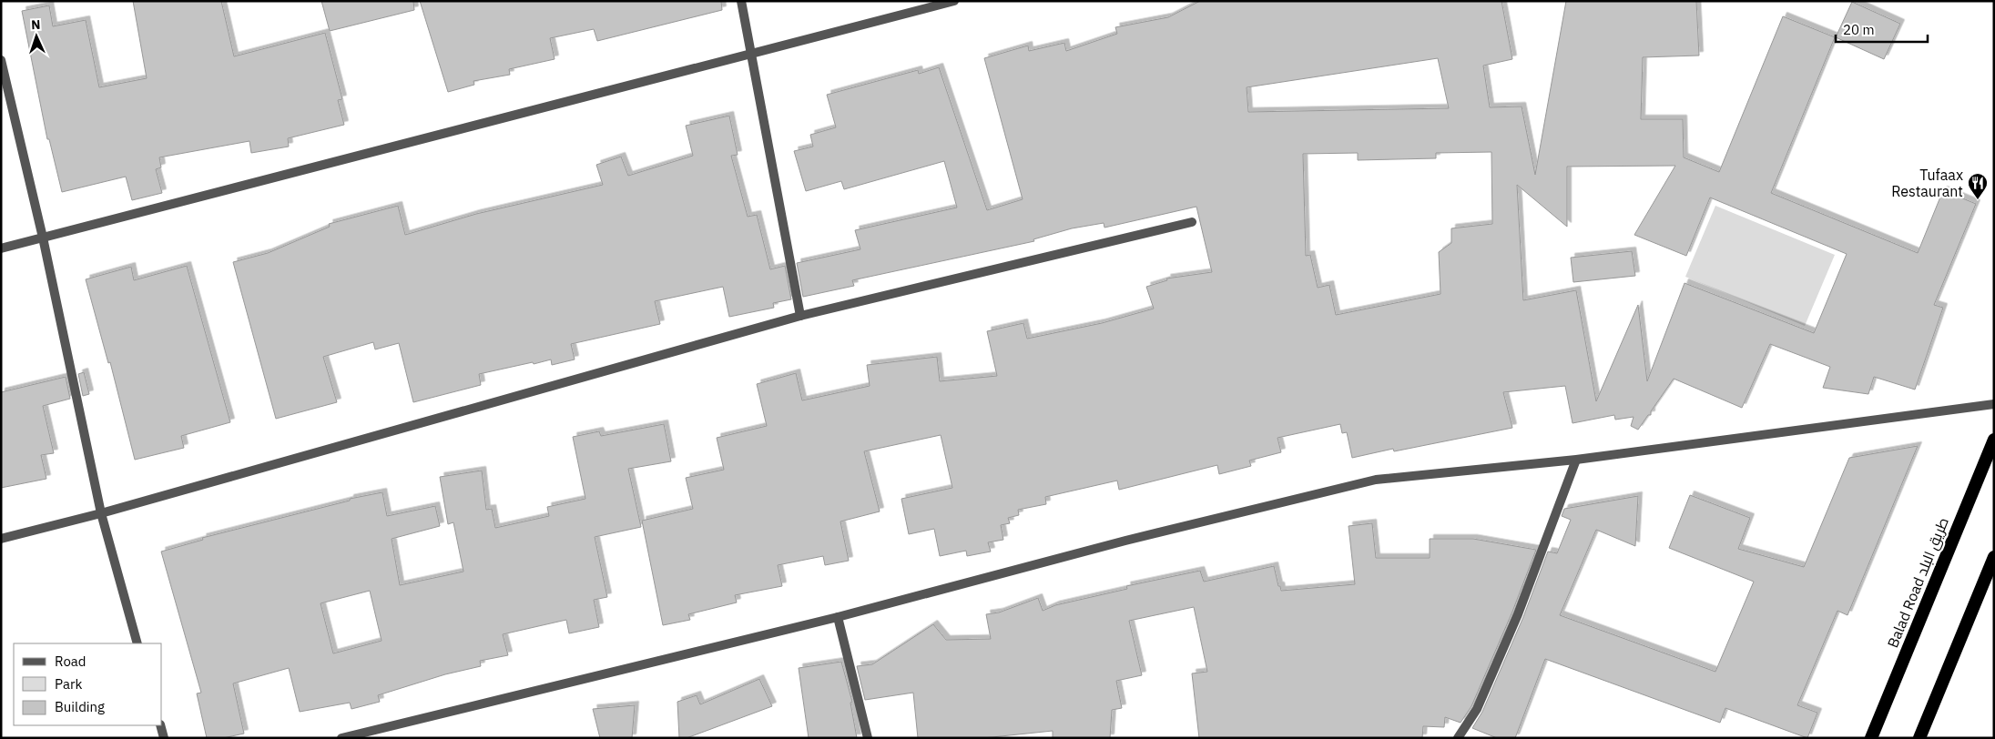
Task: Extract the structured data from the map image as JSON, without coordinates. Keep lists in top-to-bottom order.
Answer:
{
  "streets": {
    "highway": ["Balad Road طريق البلد"]
  },
  "places": {
    "restaurant": ["Tufaax Restaurant"]
  },
  "legend": ["Road", "Park", "Building"],
  "scale_bar": "20 m",
  "north": "top"
}
